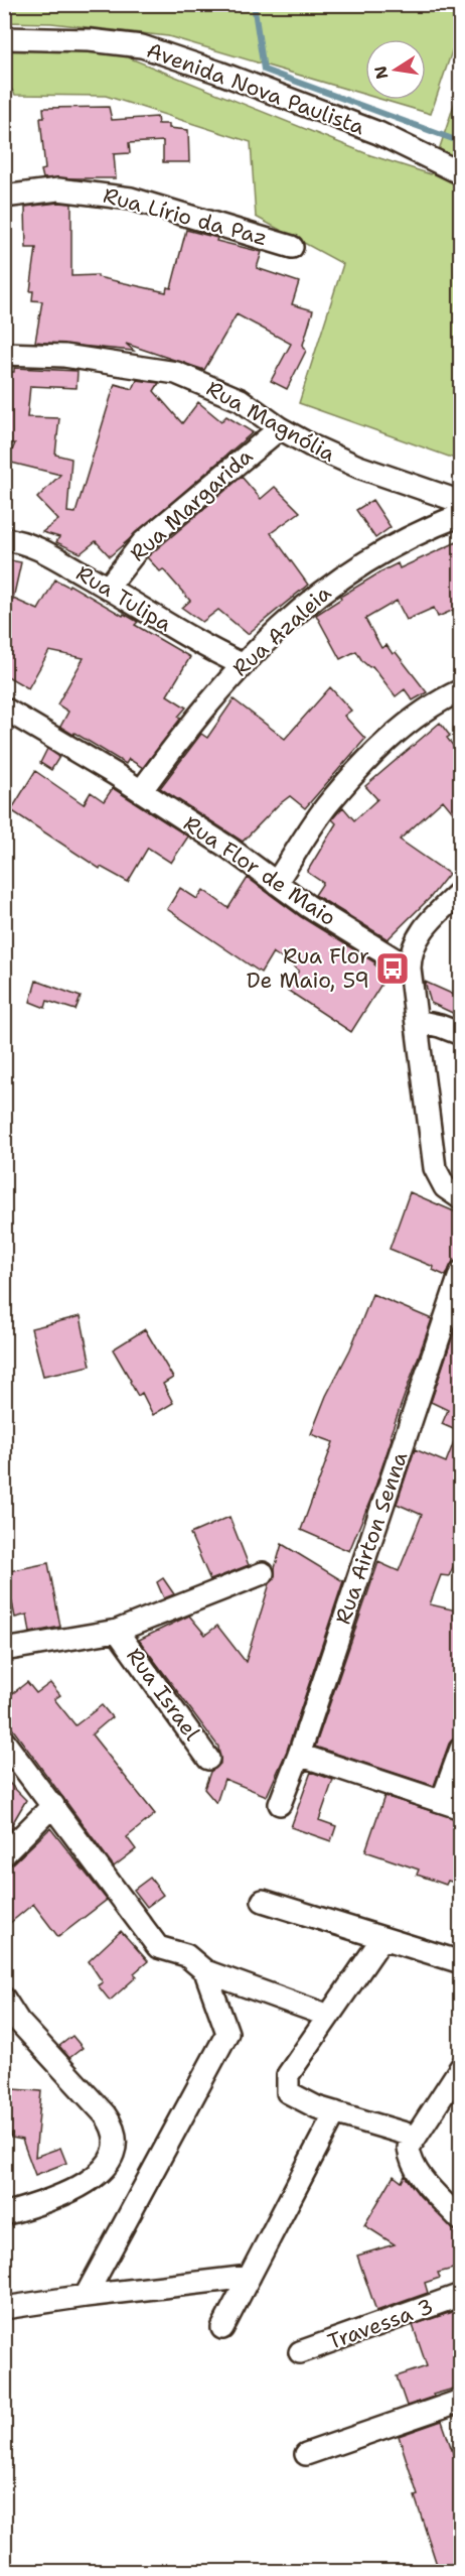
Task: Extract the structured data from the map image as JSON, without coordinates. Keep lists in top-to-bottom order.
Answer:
{
  "streets": {
    "street": [
      "Avenida Nova Paulista",
      "Rua Lírio da Paz",
      "Rua Magnólia",
      "Rua Margarida",
      "Rua Tulipa",
      "Rua Azaleia",
      "Rua Flor de Maio",
      "Rua Airton Senna",
      "Rua Israel",
      "Travessa 3"
    ]
  },
  "crossings": [
    ["Rua Magnólia", "Rua Margarida"],
    ["Rua Margarida", "Rua Tulipa"],
    ["Rua Tulipa", "Rua Azaleia"],
    ["Rua Azaleia", "Rua Flor de Maio"]
  ],
  "places": {
    "bus stop": ["Rua Flor De Maio, 59"]
  },
  "north": "left"
}
